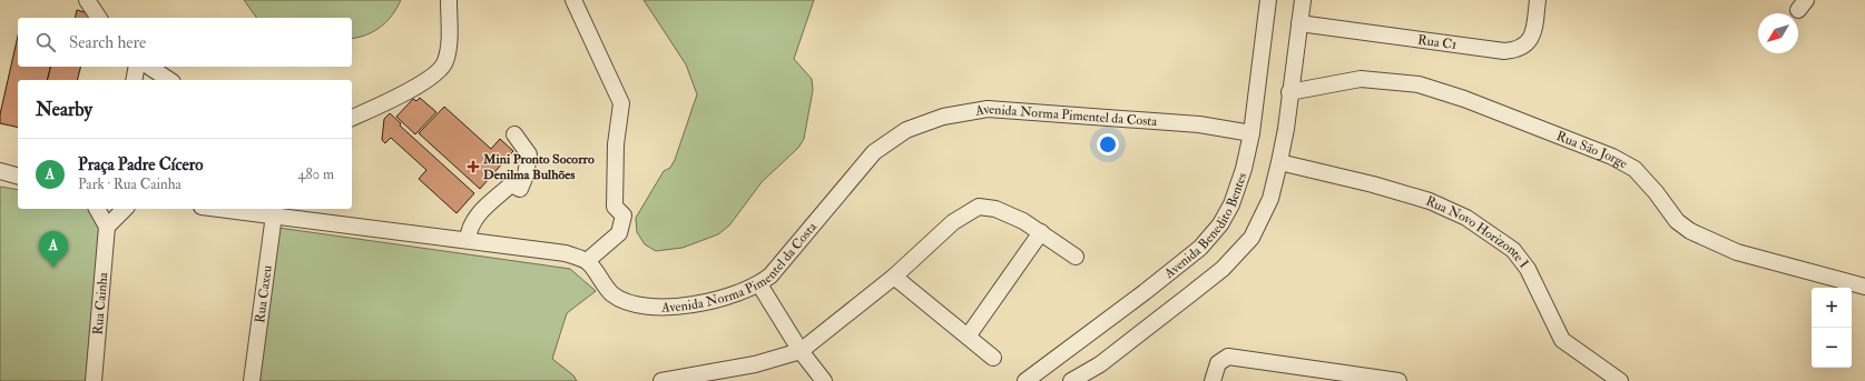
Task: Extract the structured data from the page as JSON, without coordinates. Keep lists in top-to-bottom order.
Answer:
{
  "streets": {
    "street": [
      "Rua C1",
      "Avenida Norma Pimentel da Costa",
      "Rua São Jorge",
      "Avenida Benedito Bentes",
      "Rua Novo Horizonte I",
      "Rua Caxeu",
      "Rua Cainha"
    ]
  },
  "crossings": [
    ["Avenida Norma Pimentel da Costa", "Avenida Benedito Bentes"]
  ],
  "places": {
    "health": ["Mini Pronto Socorro Denilma Bulhões"]
  },
  "north": "bottom left",
  "page": {
    "search": "Search here",
    "heading": "Nearby",
    "list": [
      {
        "mark": "A",
        "name": "Praça Padre Cícero",
        "note": "Park · Rua Cainha",
        "value": "480 m"
      }
    ],
    "pins": "A",
    "map_buttons": ["+", "−"]
  }
}
